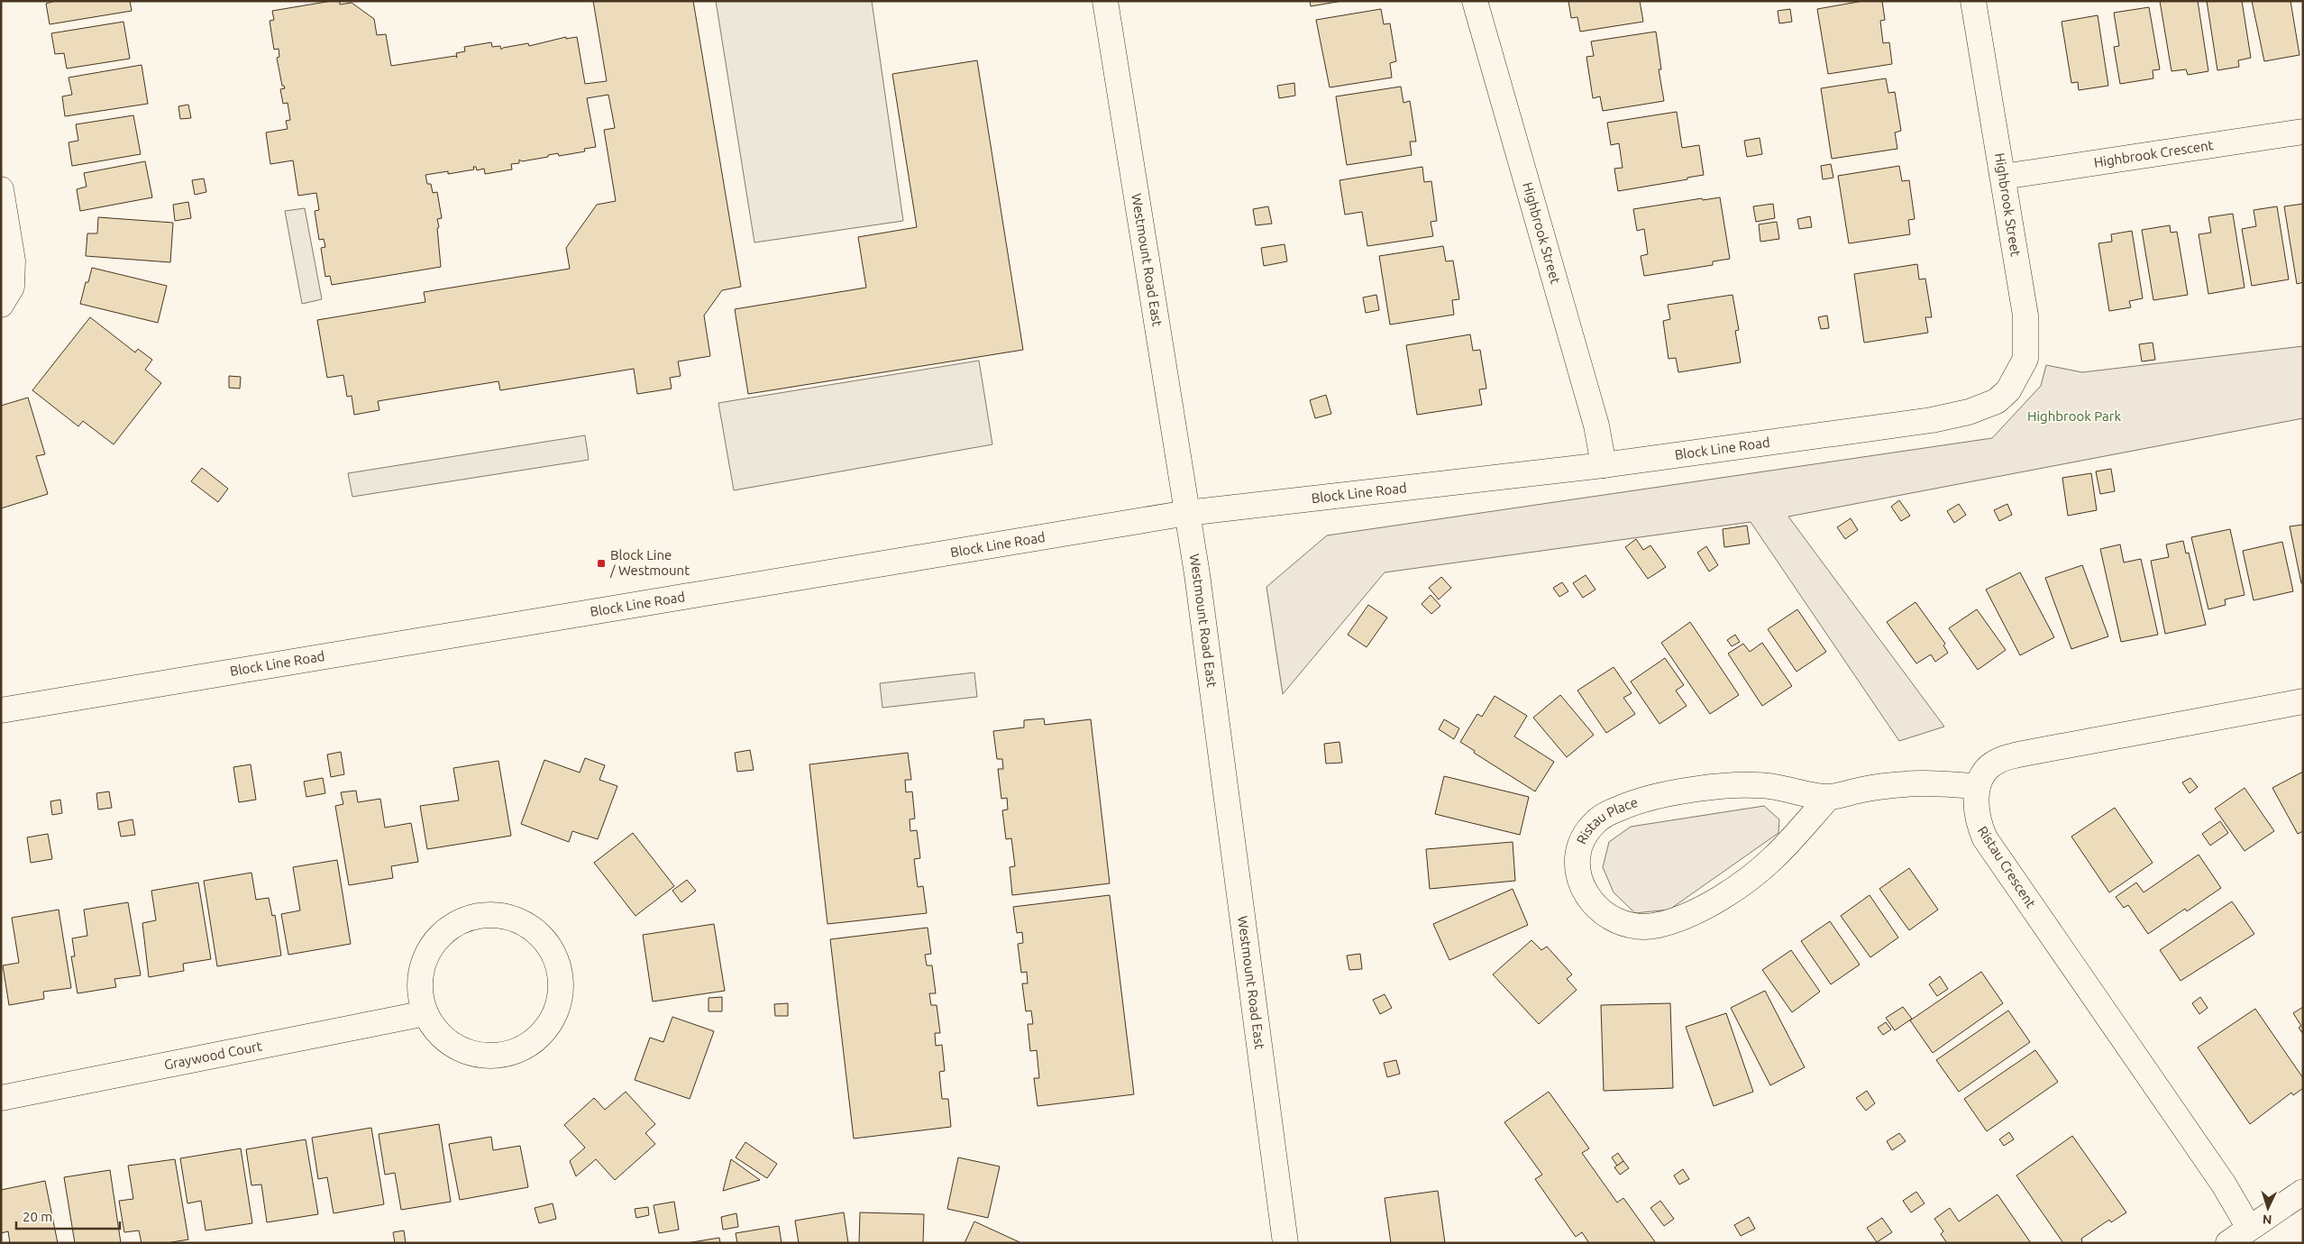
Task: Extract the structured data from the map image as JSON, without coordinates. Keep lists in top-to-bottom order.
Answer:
{
  "streets": {
    "street": [
      "Highbrook Crescent",
      "Highbrook Street",
      "Westmount Road East",
      "Block Line Road",
      "Ristau Place",
      "Ristau Crescent",
      "Graywood Court"
    ]
  },
  "crossings": [
    ["Highbrook Crescent", "Highbrook Street"],
    ["Highbrook Street", "Block Line Road"],
    ["Westmount Road East", "Block Line Road"],
    ["Ristau Place", "Ristau Crescent"]
  ],
  "parks": ["Highbrook Park"],
  "places": {
    "transit": ["Block Line / Westmount"]
  },
  "scale_bar": "20 m",
  "north": "bottom"
}
